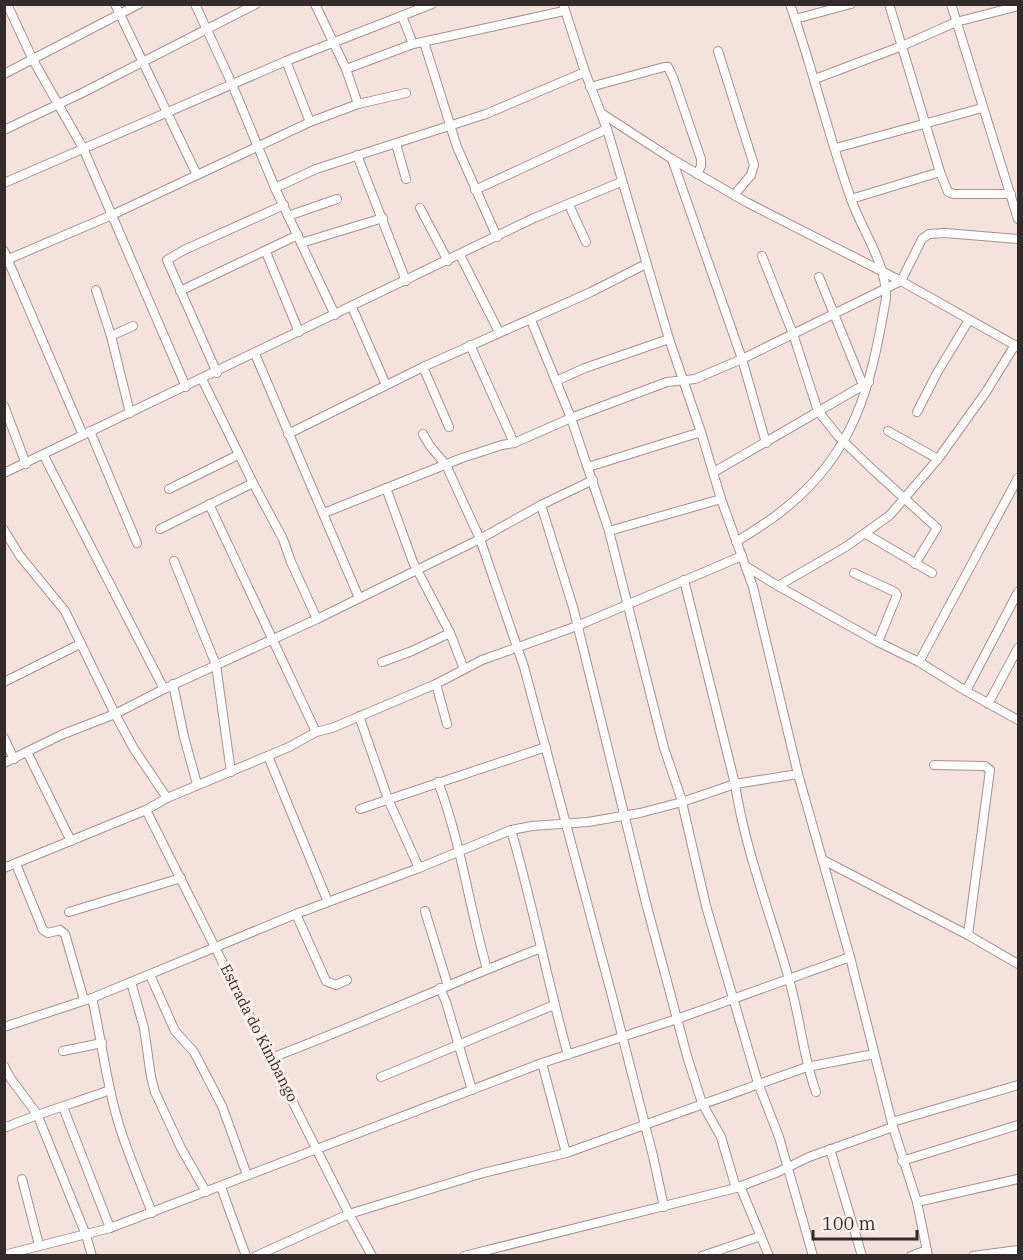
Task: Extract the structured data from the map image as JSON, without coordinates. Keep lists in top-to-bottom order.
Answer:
{
  "streets": {
    "street": ["Estrada do Kimbango"]
  },
  "scale_bar": "100 m"
}
